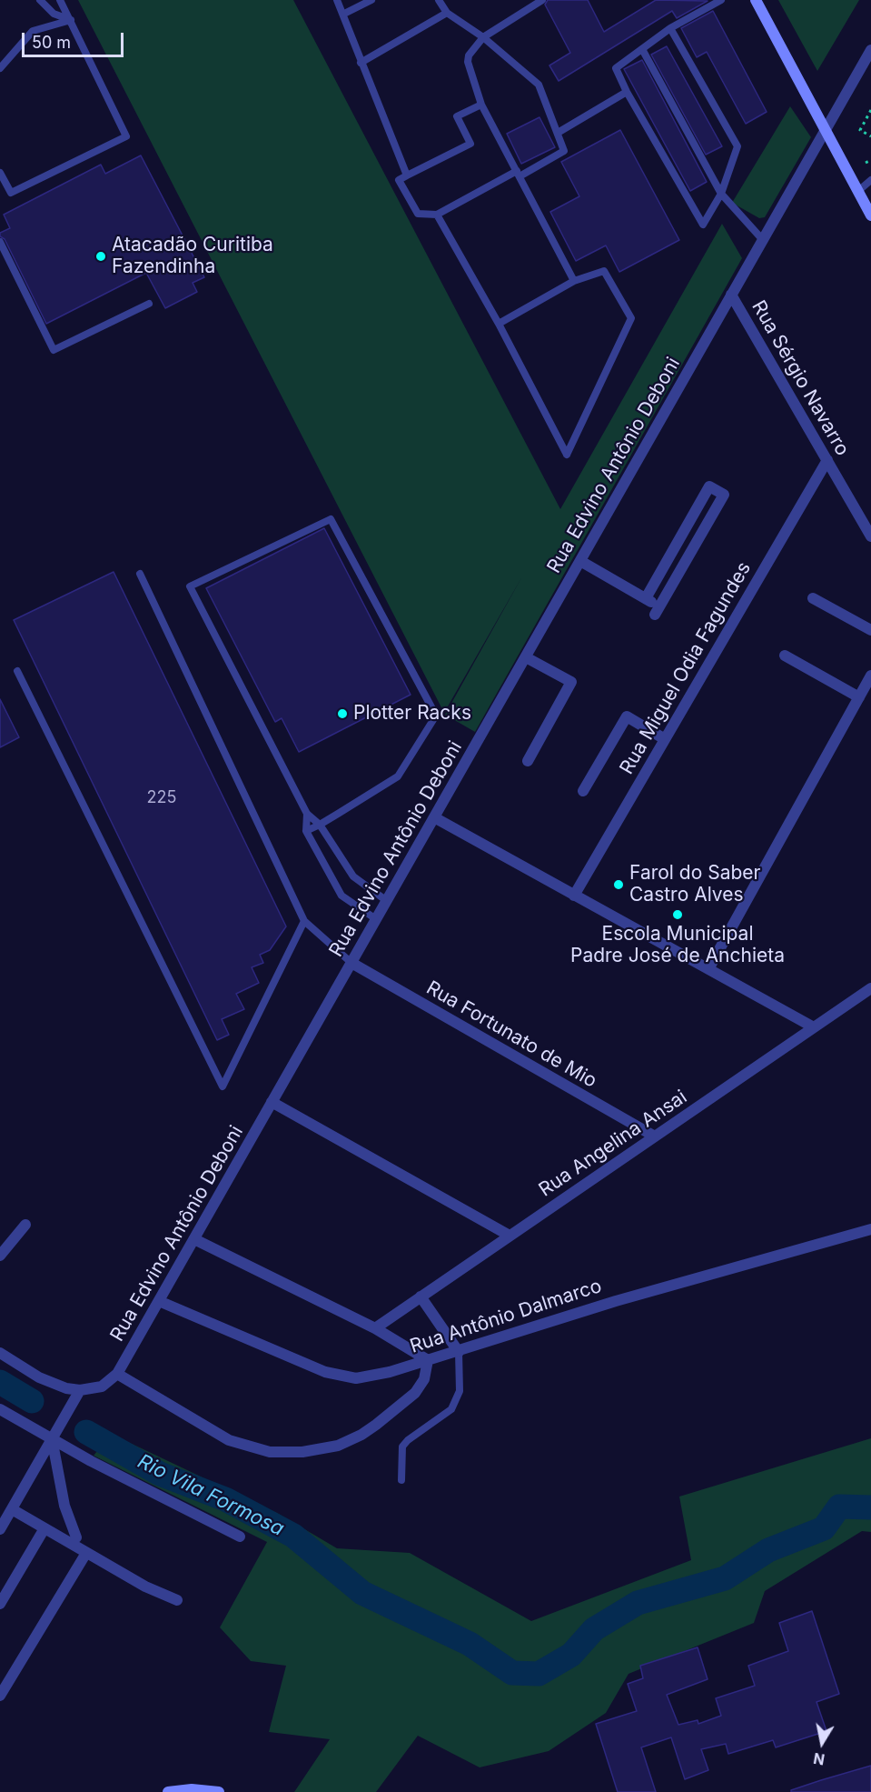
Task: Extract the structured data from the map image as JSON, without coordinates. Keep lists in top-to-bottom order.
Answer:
{
  "streets": {
    "street": [
      "Rua Sérgio Navarro",
      "Rua Edvino Antônio Deboni",
      "Rua Miguel Odia Fagundes",
      "Rua Fortunato de Mio",
      "Rua Angelina Ansai",
      "Rua Antônio Dalmarco"
    ]
  },
  "crossings": [
    ["Rua Sérgio Navarro", "Rua Edvino Antônio Deboni"],
    ["Rua Sérgio Navarro", "Rua Miguel Odia Fagundes"],
    ["Rua Edvino Antônio Deboni", "Rua Fortunato de Mio"],
    ["Rua Edvino Antônio Deboni", "Rua Antônio Dalmarco"],
    ["Rua Fortunato de Mio", "Rua Angelina Ansai"]
  ],
  "water": ["Rio Vila Formosa"],
  "places": [
    "Atacadão Curitiba Fazendinha",
    "Plotter Racks",
    "Farol do Saber Castro Alves",
    "Escola Municipal Padre José de Anchieta"
  ],
  "house_numbers": ["225"],
  "scale_bar": "50 m",
  "north": "bottom"
}
